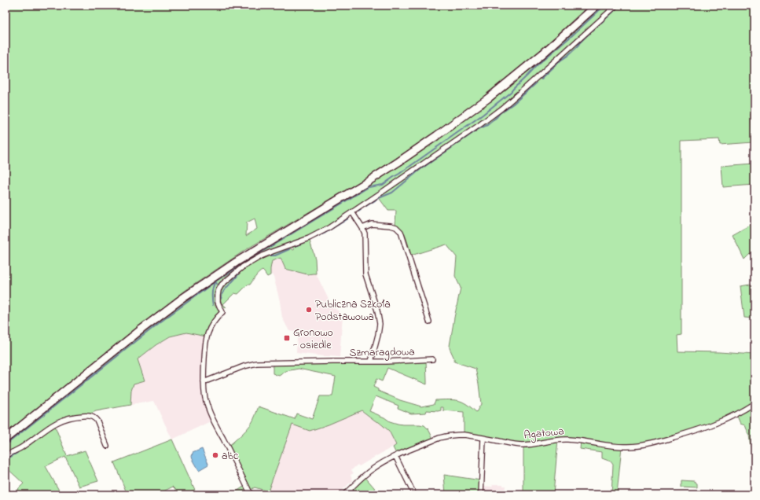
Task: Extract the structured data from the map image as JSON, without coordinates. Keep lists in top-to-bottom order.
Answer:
{
  "streets": {
    "street": ["Szmaragdowa", "Agatowa"]
  },
  "places": {
    "other": ["Publiczna Szkoła Podstawowa", "abc"],
    "transit": ["Gronowo - osiedle"]
  }
}
